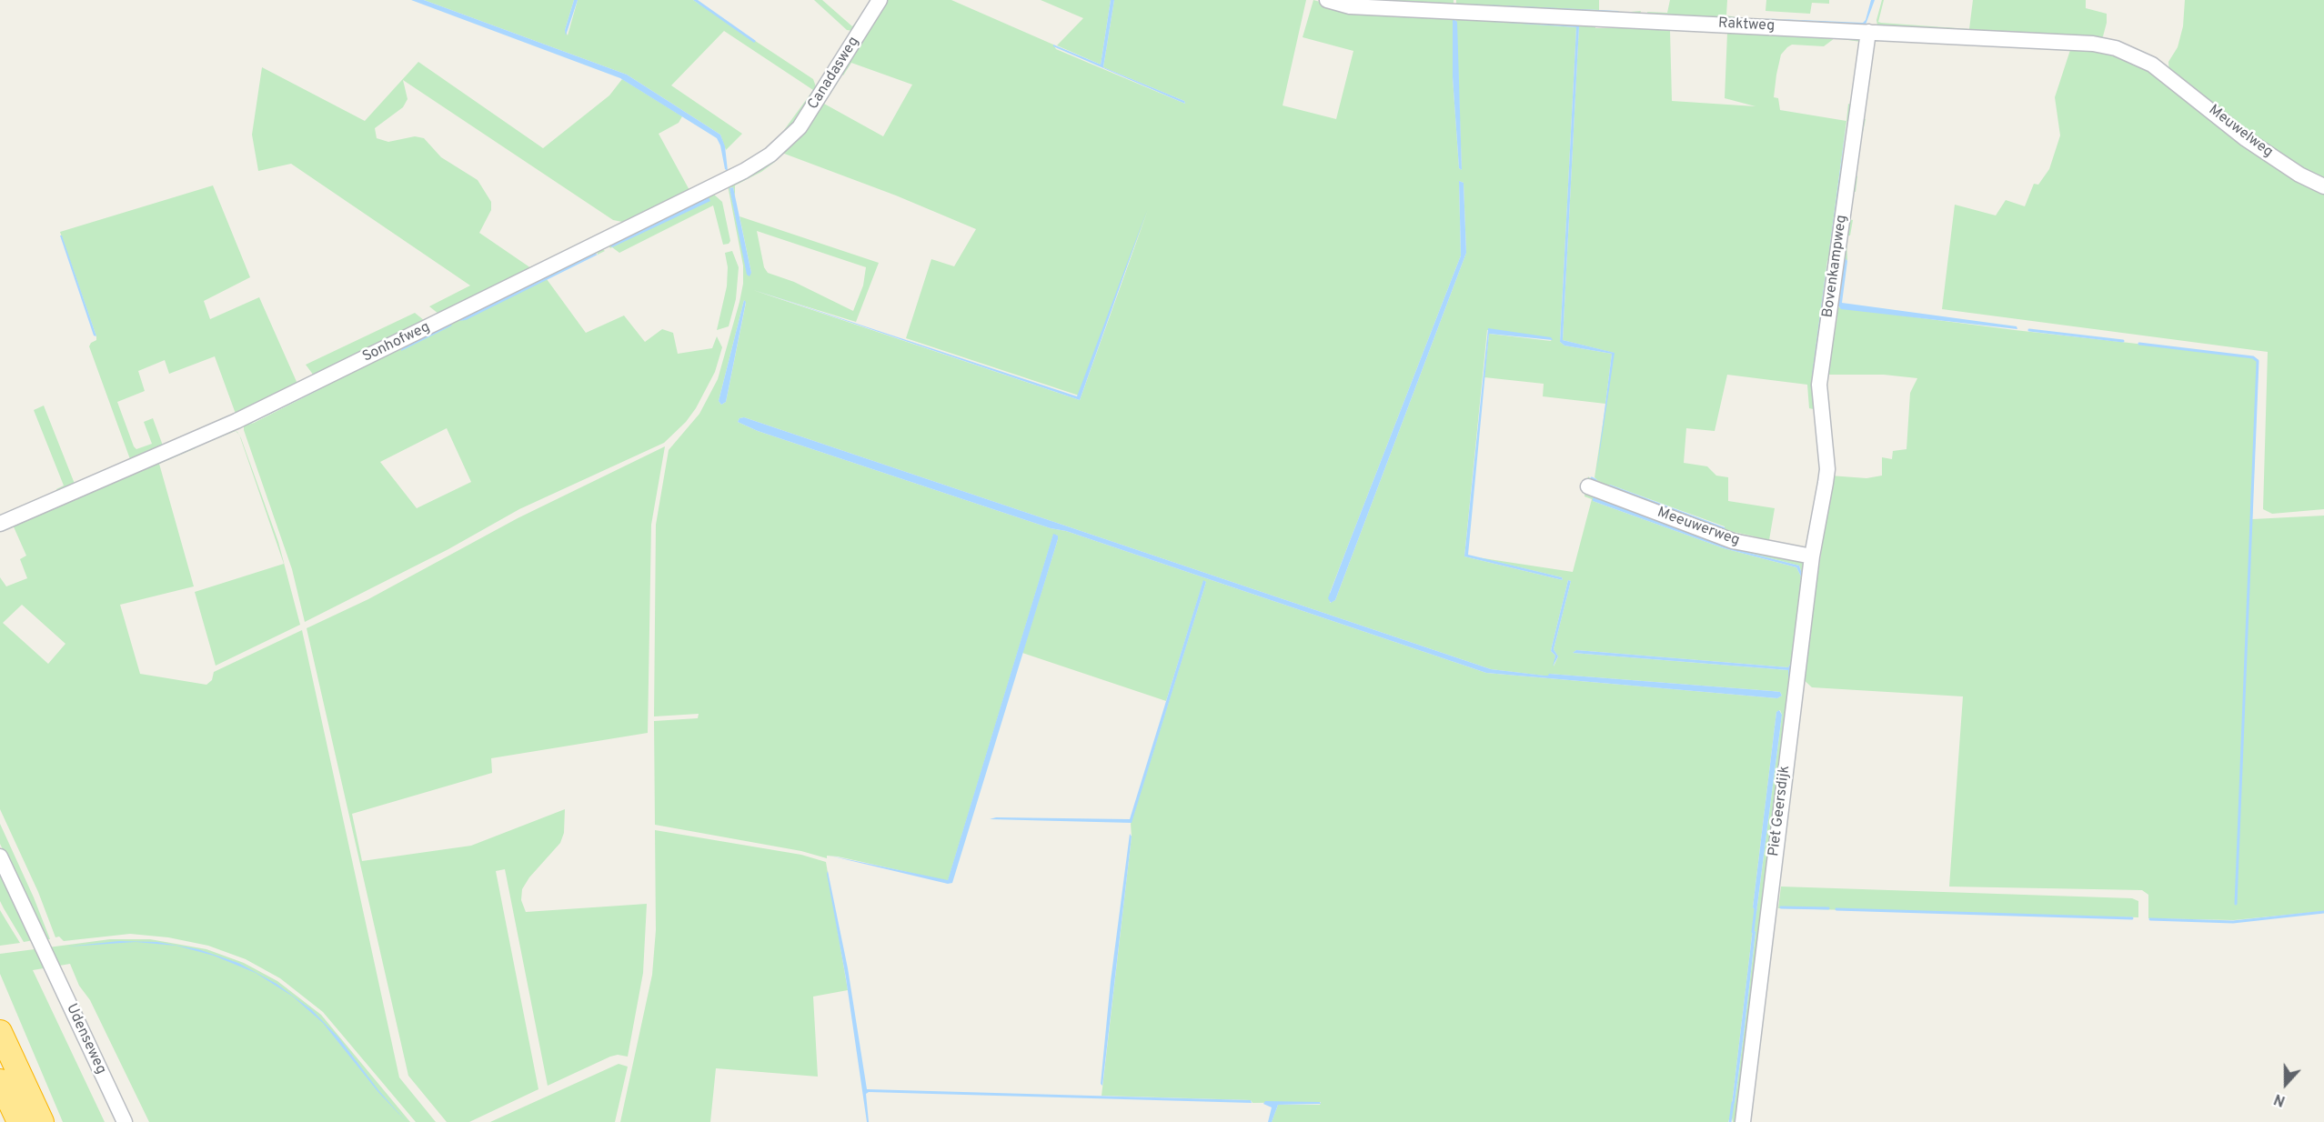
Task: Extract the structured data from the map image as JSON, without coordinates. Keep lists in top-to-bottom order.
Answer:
{
  "streets": {
    "street": [
      "Raktweg",
      "Canadasweg",
      "Meuwelweg",
      "Bovenkampweg",
      "Sonhofweg",
      "Meeuwerweg",
      "Piet Geersdijk",
      "Udenseweg"
    ]
  },
  "crossings": [
    ["Raktweg", "Meuwelweg"],
    ["Raktweg", "Bovenkampweg"],
    ["Canadasweg", "Sonhofweg"],
    ["Bovenkampweg", "Piet Geersdijk"],
    ["Meeuwerweg", "Piet Geersdijk"]
  ],
  "north": "bottom"
}
